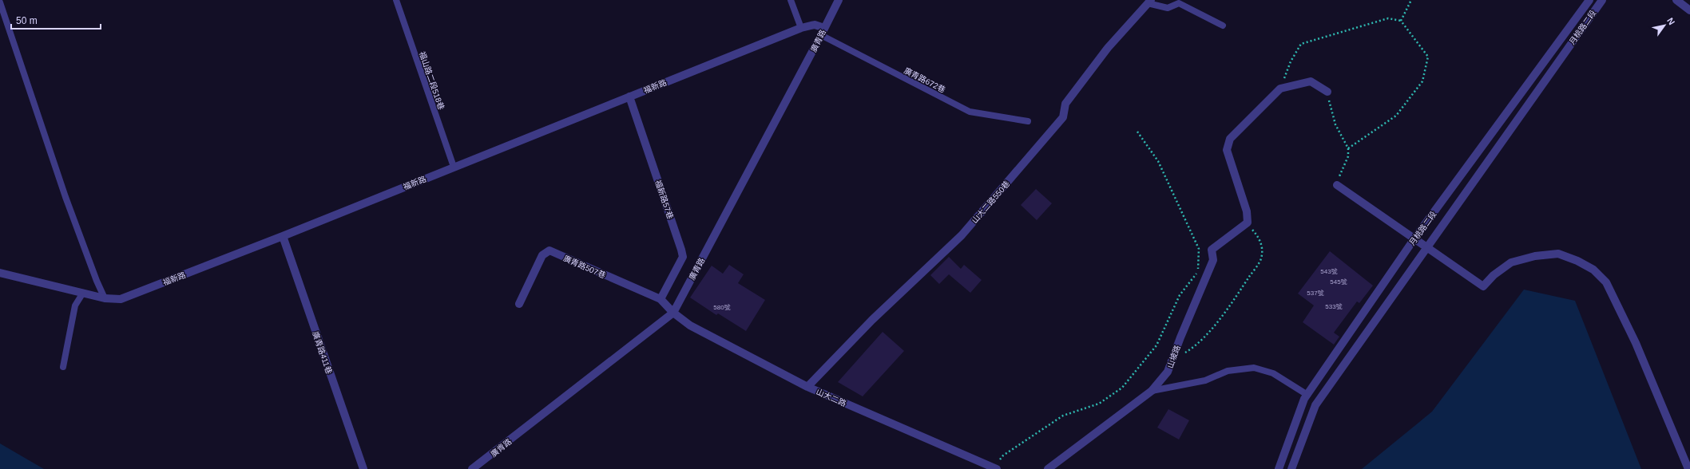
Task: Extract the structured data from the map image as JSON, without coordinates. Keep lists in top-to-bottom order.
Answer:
{
  "streets": {
    "street": [
      "月桃路二段",
      "廣青路",
      "福新路",
      "福新路57巷",
      "山大二路550巷",
      "廣青路507巷",
      "廣青路411巷",
      "山坡路",
      "山大二路"
    ],
    "lane": ["廣青路672巷", "福山路二段518巷"]
  },
  "crossings": [
    ["廣青路", "廣青路672巷"],
    ["廣青路", "福新路"],
    ["廣青路", "廣青路507巷"],
    ["廣青路", "山大二路"],
    ["廣青路672巷", "福新路"],
    ["福山路二段518巷", "福新路"],
    ["福新路", "福新路57巷"],
    ["福新路", "廣青路411巷"],
    ["福新路57巷", "廣青路507巷"],
    ["山大二路550巷", "山大二路"],
    ["廣青路507巷", "山大二路"]
  ],
  "house_numbers": [
    "543號",
    "545號",
    "537號",
    "533號",
    "580號"
  ],
  "scale_bar": "50 m",
  "north": "top right"
}
